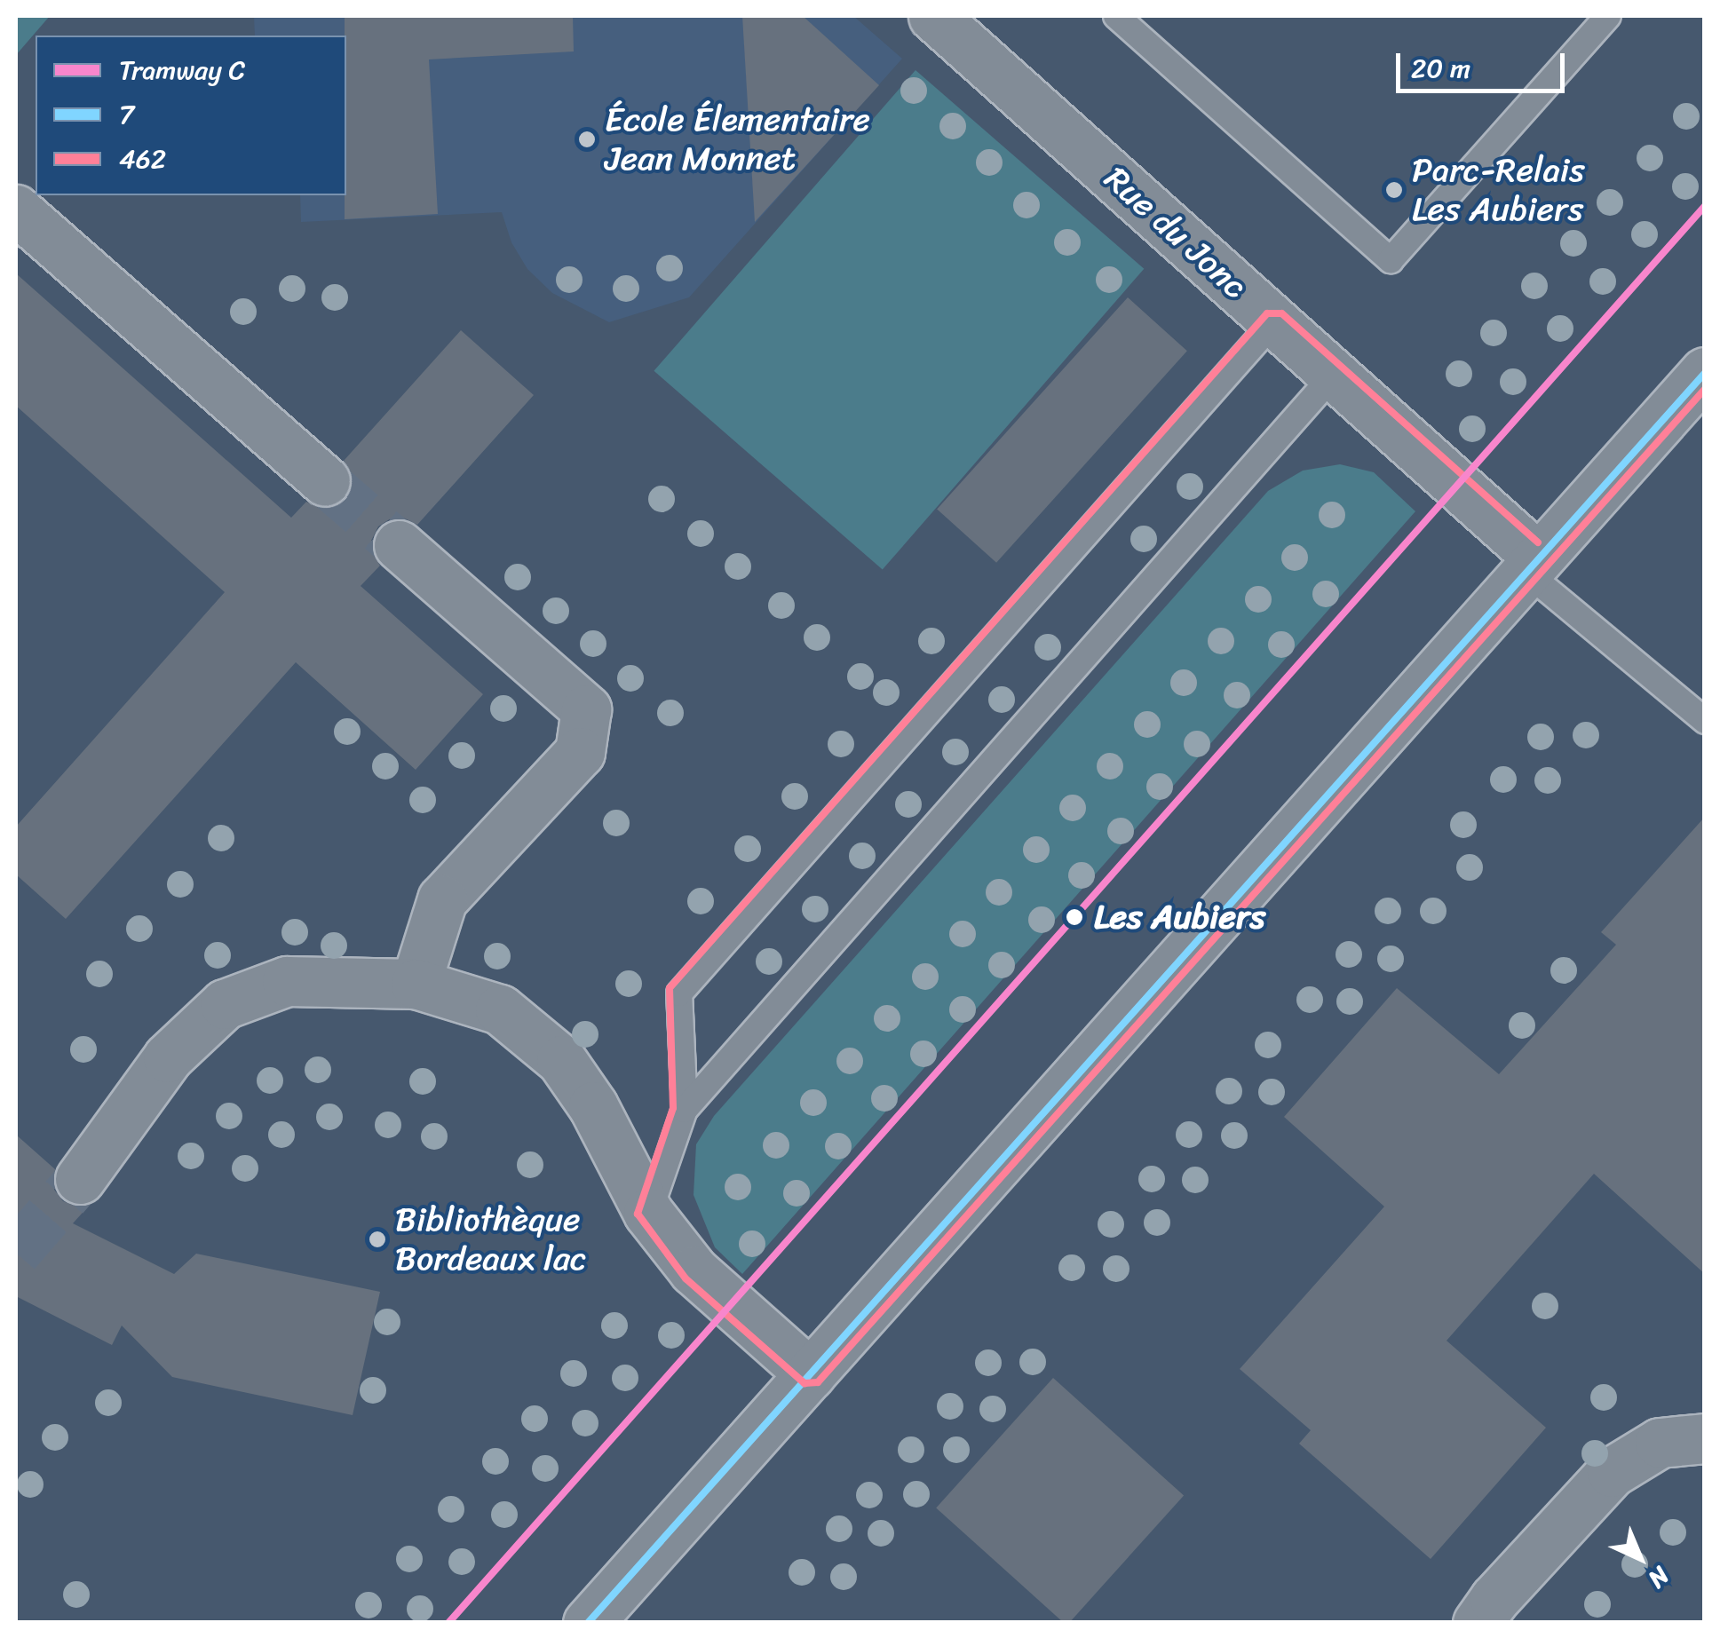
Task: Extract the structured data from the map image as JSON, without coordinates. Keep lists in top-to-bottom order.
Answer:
{
  "streets": {
    "street": ["Rue du Jonc"]
  },
  "places": [
    "École Élementaire Jean Monnet",
    "Parc-Relais Les Aubiers",
    "Les Aubiers",
    "Bibliothèque Bordeaux lac"
  ],
  "lines": ["tram line C", "transit line 462", "transit line 7"],
  "legend": ["Tramway C", "7", "462"],
  "scale_bar": "20 m",
  "north": "bottom right"
}
